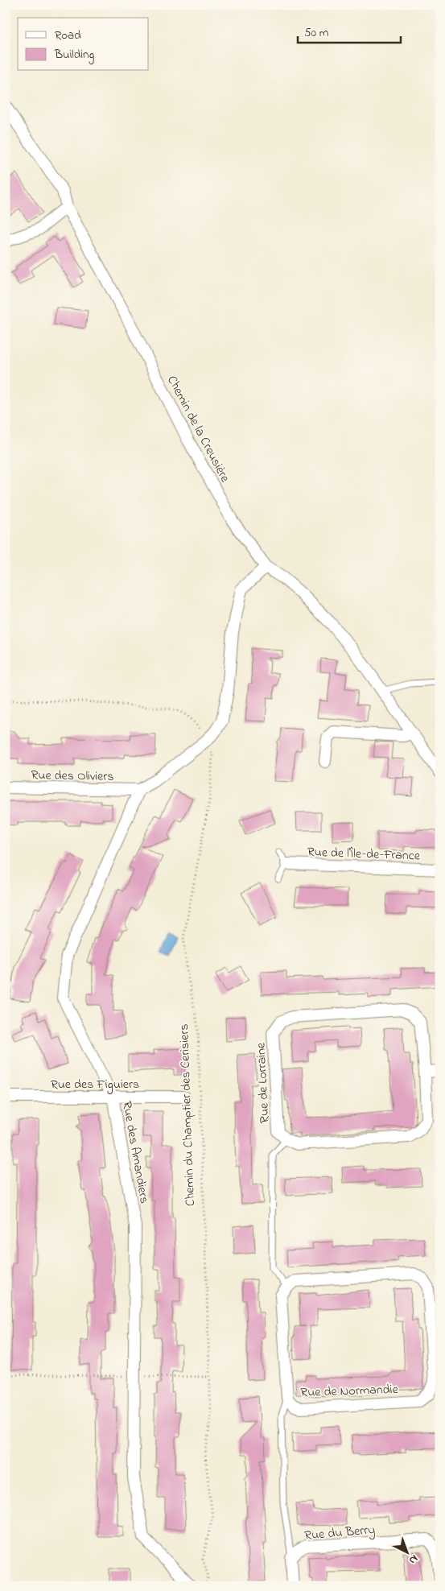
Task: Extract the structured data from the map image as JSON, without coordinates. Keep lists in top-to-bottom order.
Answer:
{
  "streets": {
    "street": [
      "Chemin de la Creusière",
      "Rue des Oliviers",
      "Rue de l'Île-de-France",
      "Rue des Figuiers",
      "Rue de Lorraine",
      "Rue des Amandiers",
      "Rue de Normandie",
      "Rue du Berry"
    ],
    "path": ["Chemin du Champtier des Cerisiers"]
  },
  "crossings": [
    ["Rue des Oliviers", "Rue des Amandiers"],
    ["Rue des Figuiers", "Rue des Amandiers"]
  ],
  "legend": ["Road", "Building"],
  "scale_bar": "50 m",
  "north": "bottom right"
}
